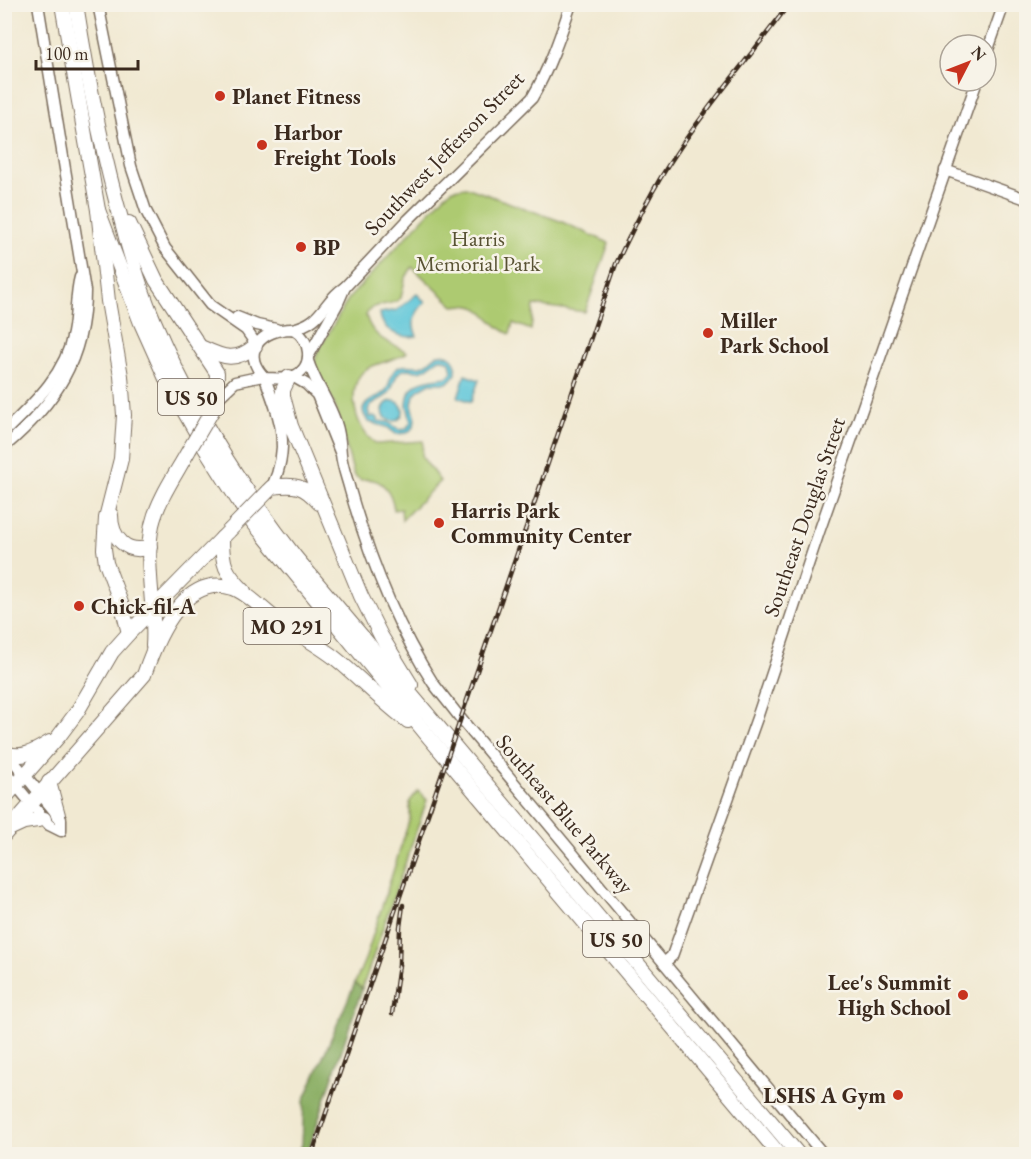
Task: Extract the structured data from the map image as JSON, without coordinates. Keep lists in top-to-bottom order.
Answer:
{
  "streets": {
    "highway": ["US 50", "MO 291"],
    "street": ["Southwest Jefferson Street", "Southeast Douglas Street", "Southeast Blue Parkway"]
  },
  "crossings": [
    ["US 50", "MO 291"],
    ["Southeast Douglas Street", "Southeast Blue Parkway"]
  ],
  "parks": ["Harris Memorial Park"],
  "places": [
    "Planet Fitness",
    "Harbor Freight Tools",
    "BP",
    "Miller Park School",
    "Harris Park Community Center",
    "Chick-fil-A",
    "Lee's Summit High School",
    "LSHS A Gym"
  ],
  "scale_bar": "100 m",
  "north": "top right"
}
